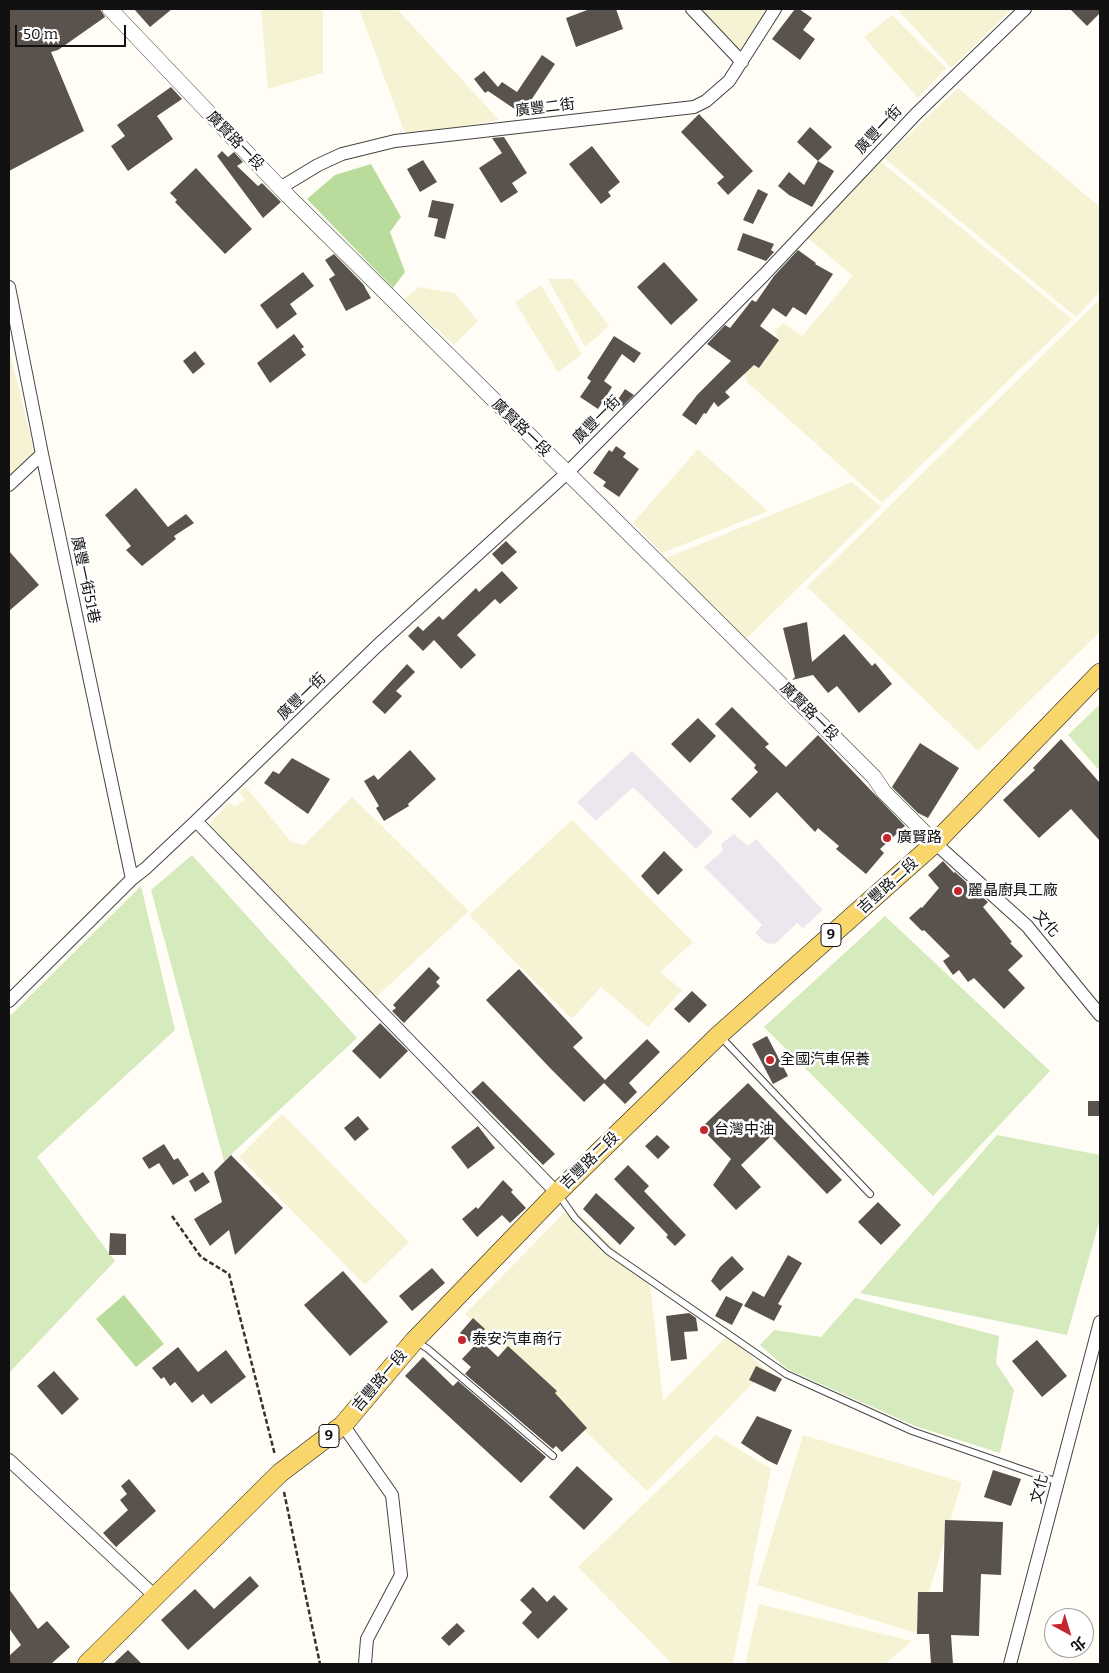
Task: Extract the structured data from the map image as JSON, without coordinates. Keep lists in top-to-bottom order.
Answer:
{
  "streets": {
    "main road": ["吉豐路二段", "9", "吉豐路一段"],
    "street": [
      "廣豐二街",
      "廣豐一街",
      "廣賢路一段",
      "廣豐一街51巷",
      "文化"
    ]
  },
  "crossings": [
    ["廣豐二街", "廣賢路一段"],
    ["廣豐一街", "廣賢路一段"],
    ["廣豐一街", "廣豐一街51巷"],
    ["廣賢路一段", "吉豐路二段"],
    ["廣賢路一段", "文化"],
    ["吉豐路二段", "文化"],
    ["吉豐路二段", "吉豐路一段"]
  ],
  "places": [
    "廣賢路",
    "麗晶廚具工廠",
    "全國汽車保養",
    "台灣中油",
    "泰安汽車商行"
  ],
  "scale_bar": "50 m",
  "north": "bottom right"
}
